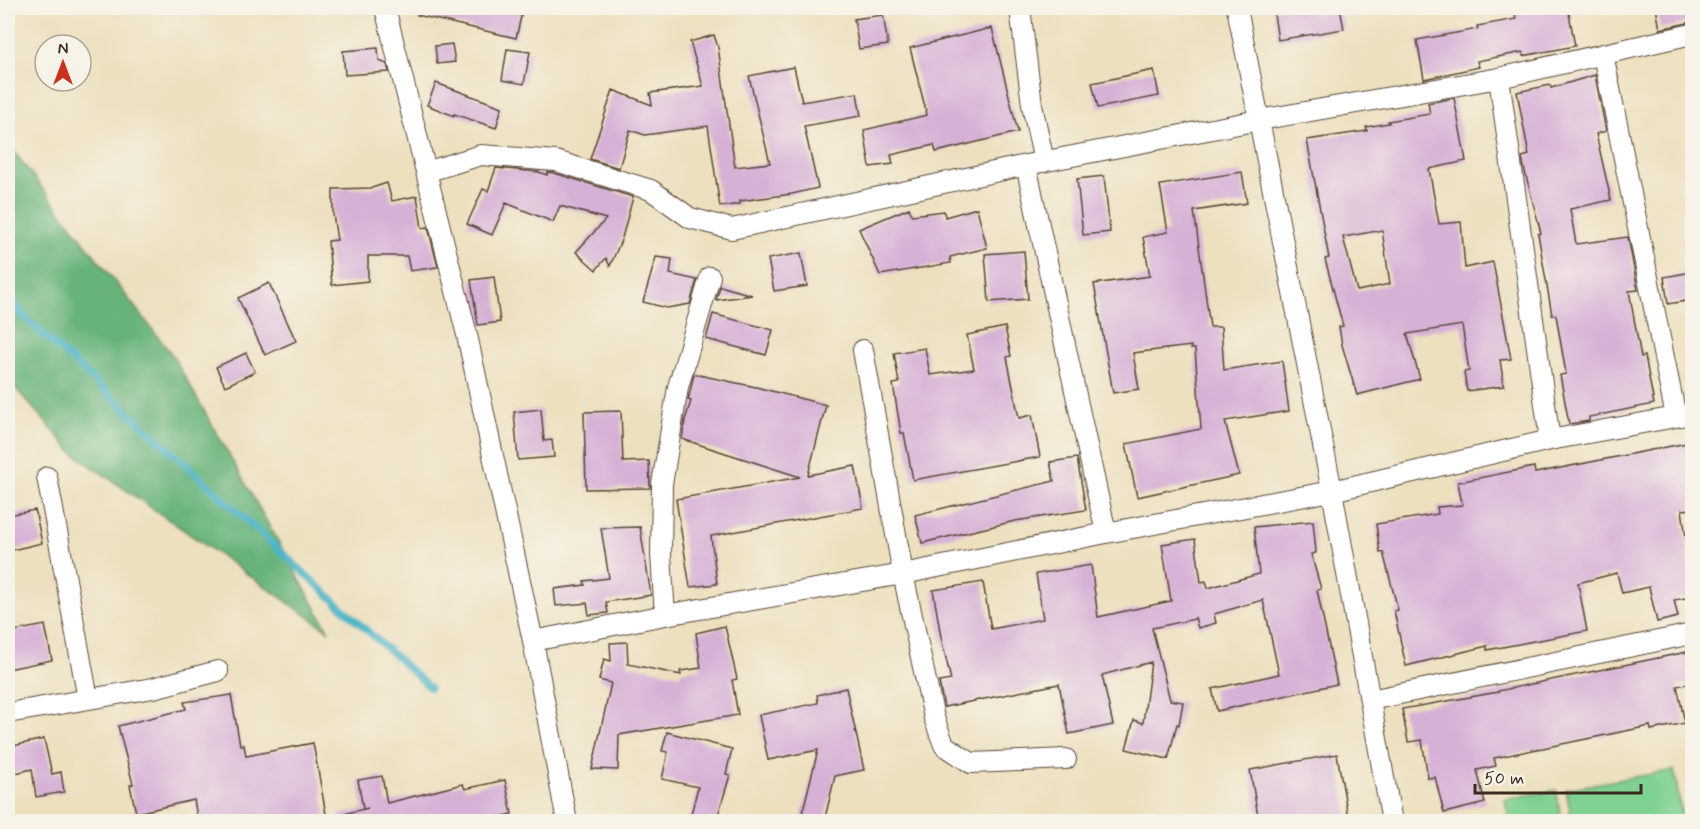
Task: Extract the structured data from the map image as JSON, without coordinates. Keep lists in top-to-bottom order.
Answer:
{
  "scale_bar": "50 m",
  "north": "top"
}
